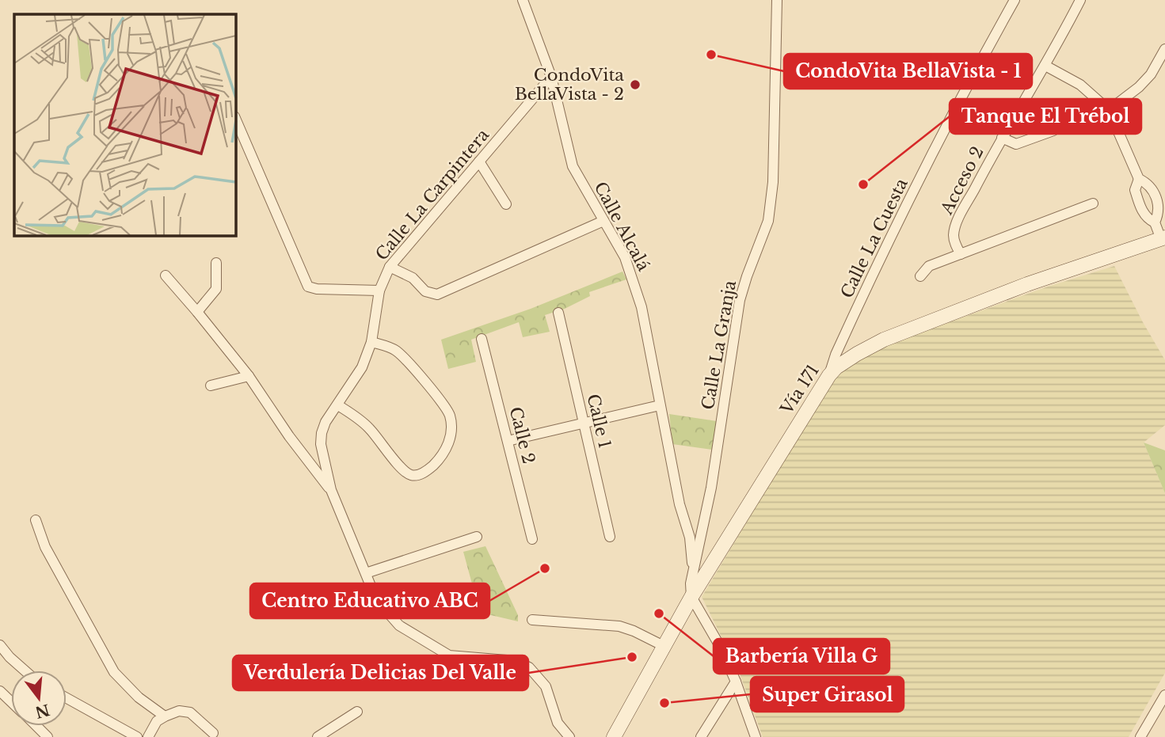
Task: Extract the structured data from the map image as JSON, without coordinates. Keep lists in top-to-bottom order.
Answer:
{
  "streets": {
    "main road": ["Vía 171"],
    "street": [
      "Acceso 2",
      "Calle La Carpintera",
      "Calle Alcalá",
      "Calle La Cuesta",
      "Calle La Granja",
      "Calle 1",
      "Calle 2"
    ]
  },
  "crossings": [
    ["Calle La Carpintera", "Calle Alcalá"],
    ["Calle Alcalá", "Calle La Granja"],
    ["Calle La Cuesta", "Vía 171"],
    ["Calle La Granja", "Vía 171"]
  ],
  "places": [
    "CondoVita BellaVista - 1",
    "CondoVita BellaVista - 2",
    "Tanque El Trébol",
    "Centro Educativo ABC",
    "Barbería Villa G",
    "Verdulería Delicias Del Valle",
    "Super Girasol"
  ],
  "north": "bottom"
}
